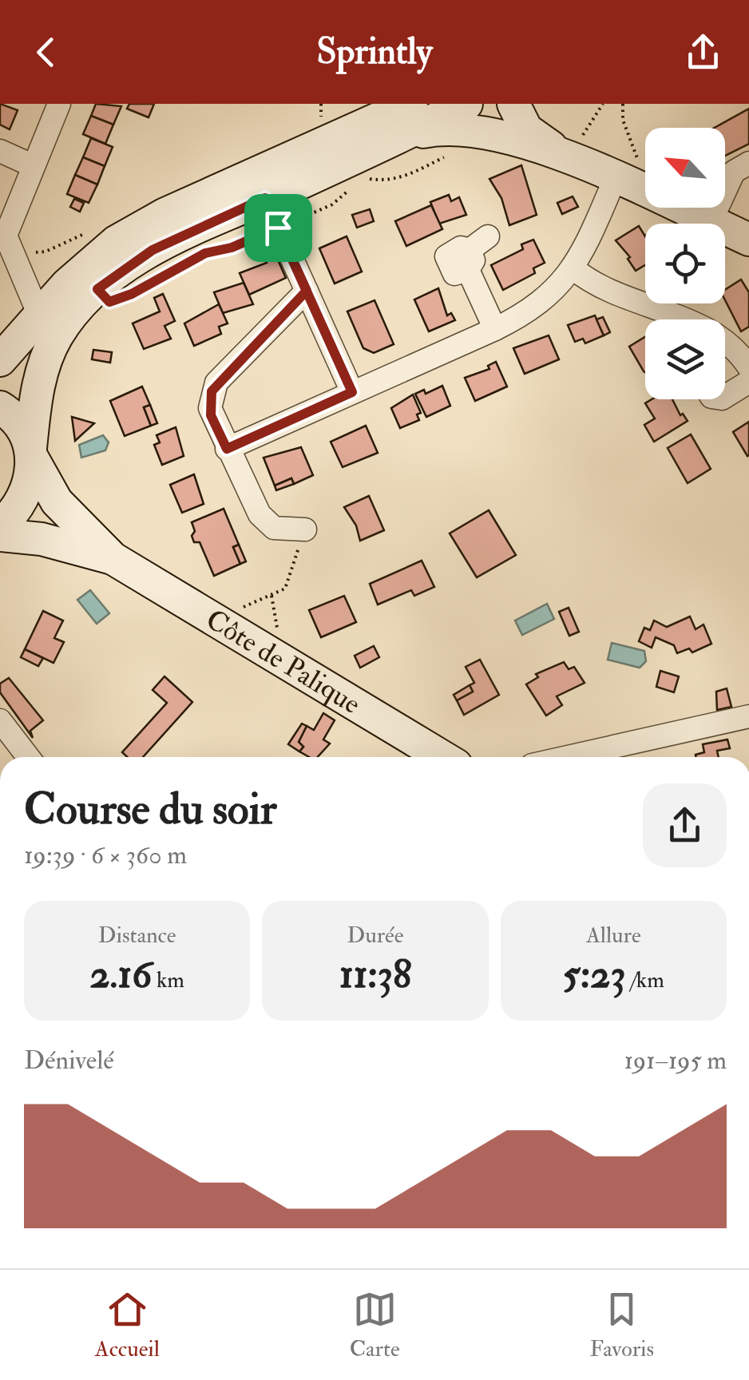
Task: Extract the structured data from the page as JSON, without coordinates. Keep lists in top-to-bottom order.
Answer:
{
  "streets": {
    "street": ["Côte de Palique"]
  },
  "north": "top left",
  "page": {
    "header": "Sprintly",
    "heading": ["Course du soir", "19:39 · 6 × 360 m"],
    "stats": [
      ["Distance", "2.16 km"],
      ["Durée", "11:38"],
      ["Allure", "5:23 /km"]
    ],
    "chart": ["Dénivelé", "191–195 m"],
    "tabs": ["Accueil", "Carte", "Favoris"]
  }
}
